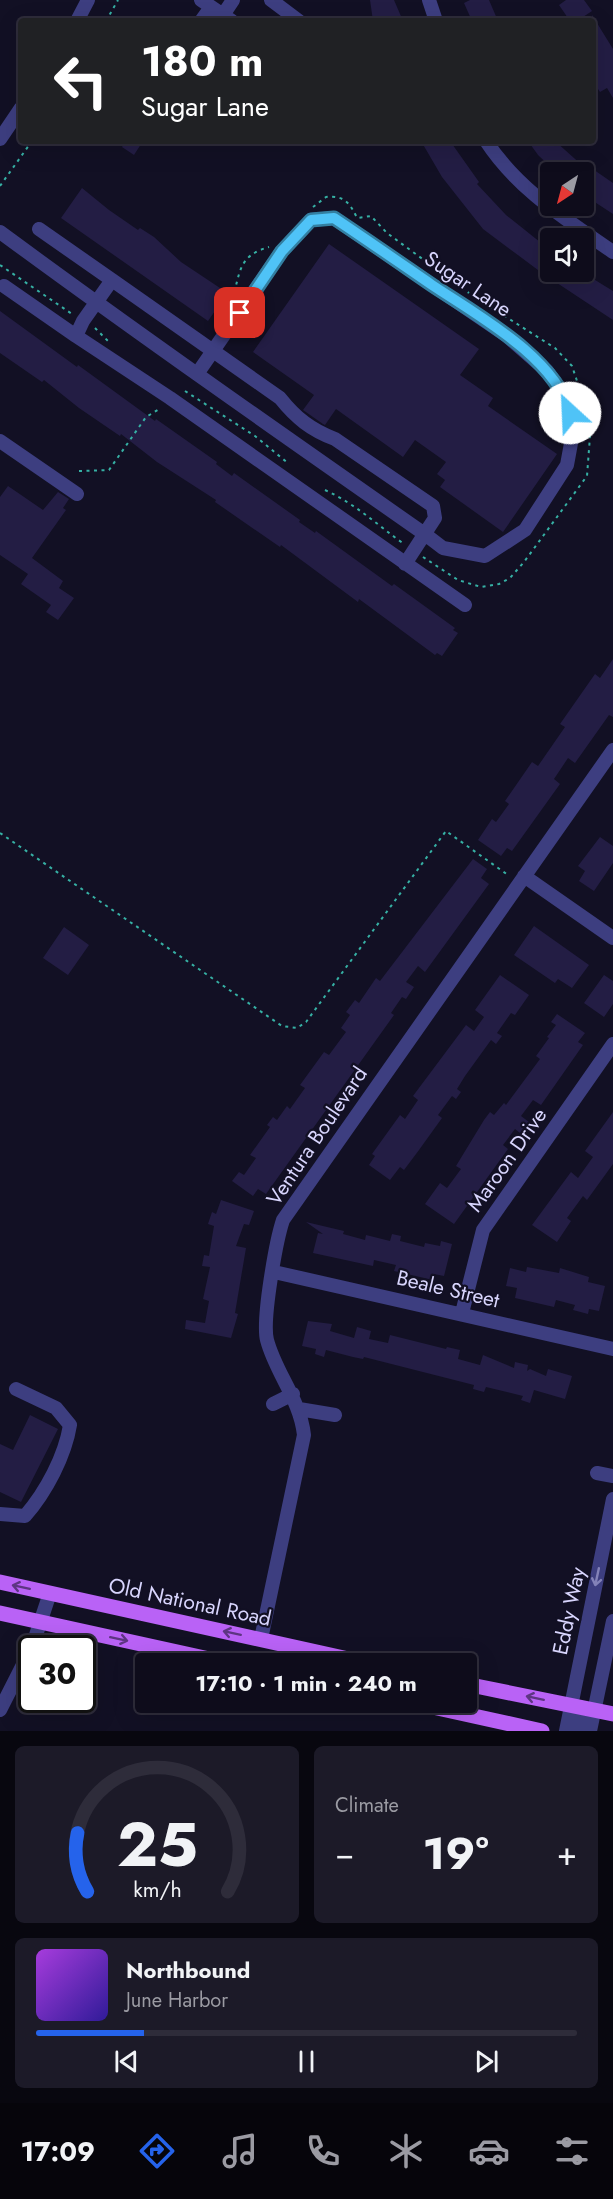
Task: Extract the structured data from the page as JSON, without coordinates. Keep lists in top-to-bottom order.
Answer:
{
  "streets": {
    "main road": ["Old National Road"],
    "street": [
      "Sugar Lane",
      "Ventura Boulevard",
      "Maroon Drive",
      "Beale Street",
      "Eddy Way"
    ]
  },
  "crossings": [
    ["Ventura Boulevard", "Beale Street"],
    ["Ventura Boulevard", "Old National Road"],
    ["Maroon Drive", "Beale Street"]
  ],
  "north": "bottom left",
  "page": {
    "turn": ["180 m", "Sugar Lane"],
    "limit": "30",
    "trip": "17:10 · 1 min · 240 m",
    "tile": "Climate",
    "heat": ["−", "19°", "+"],
    "song": ["Northbound", "June Harbor"],
    "tabs": "17:09",
    "gauge": ["25", "km/h"]
  }
}
